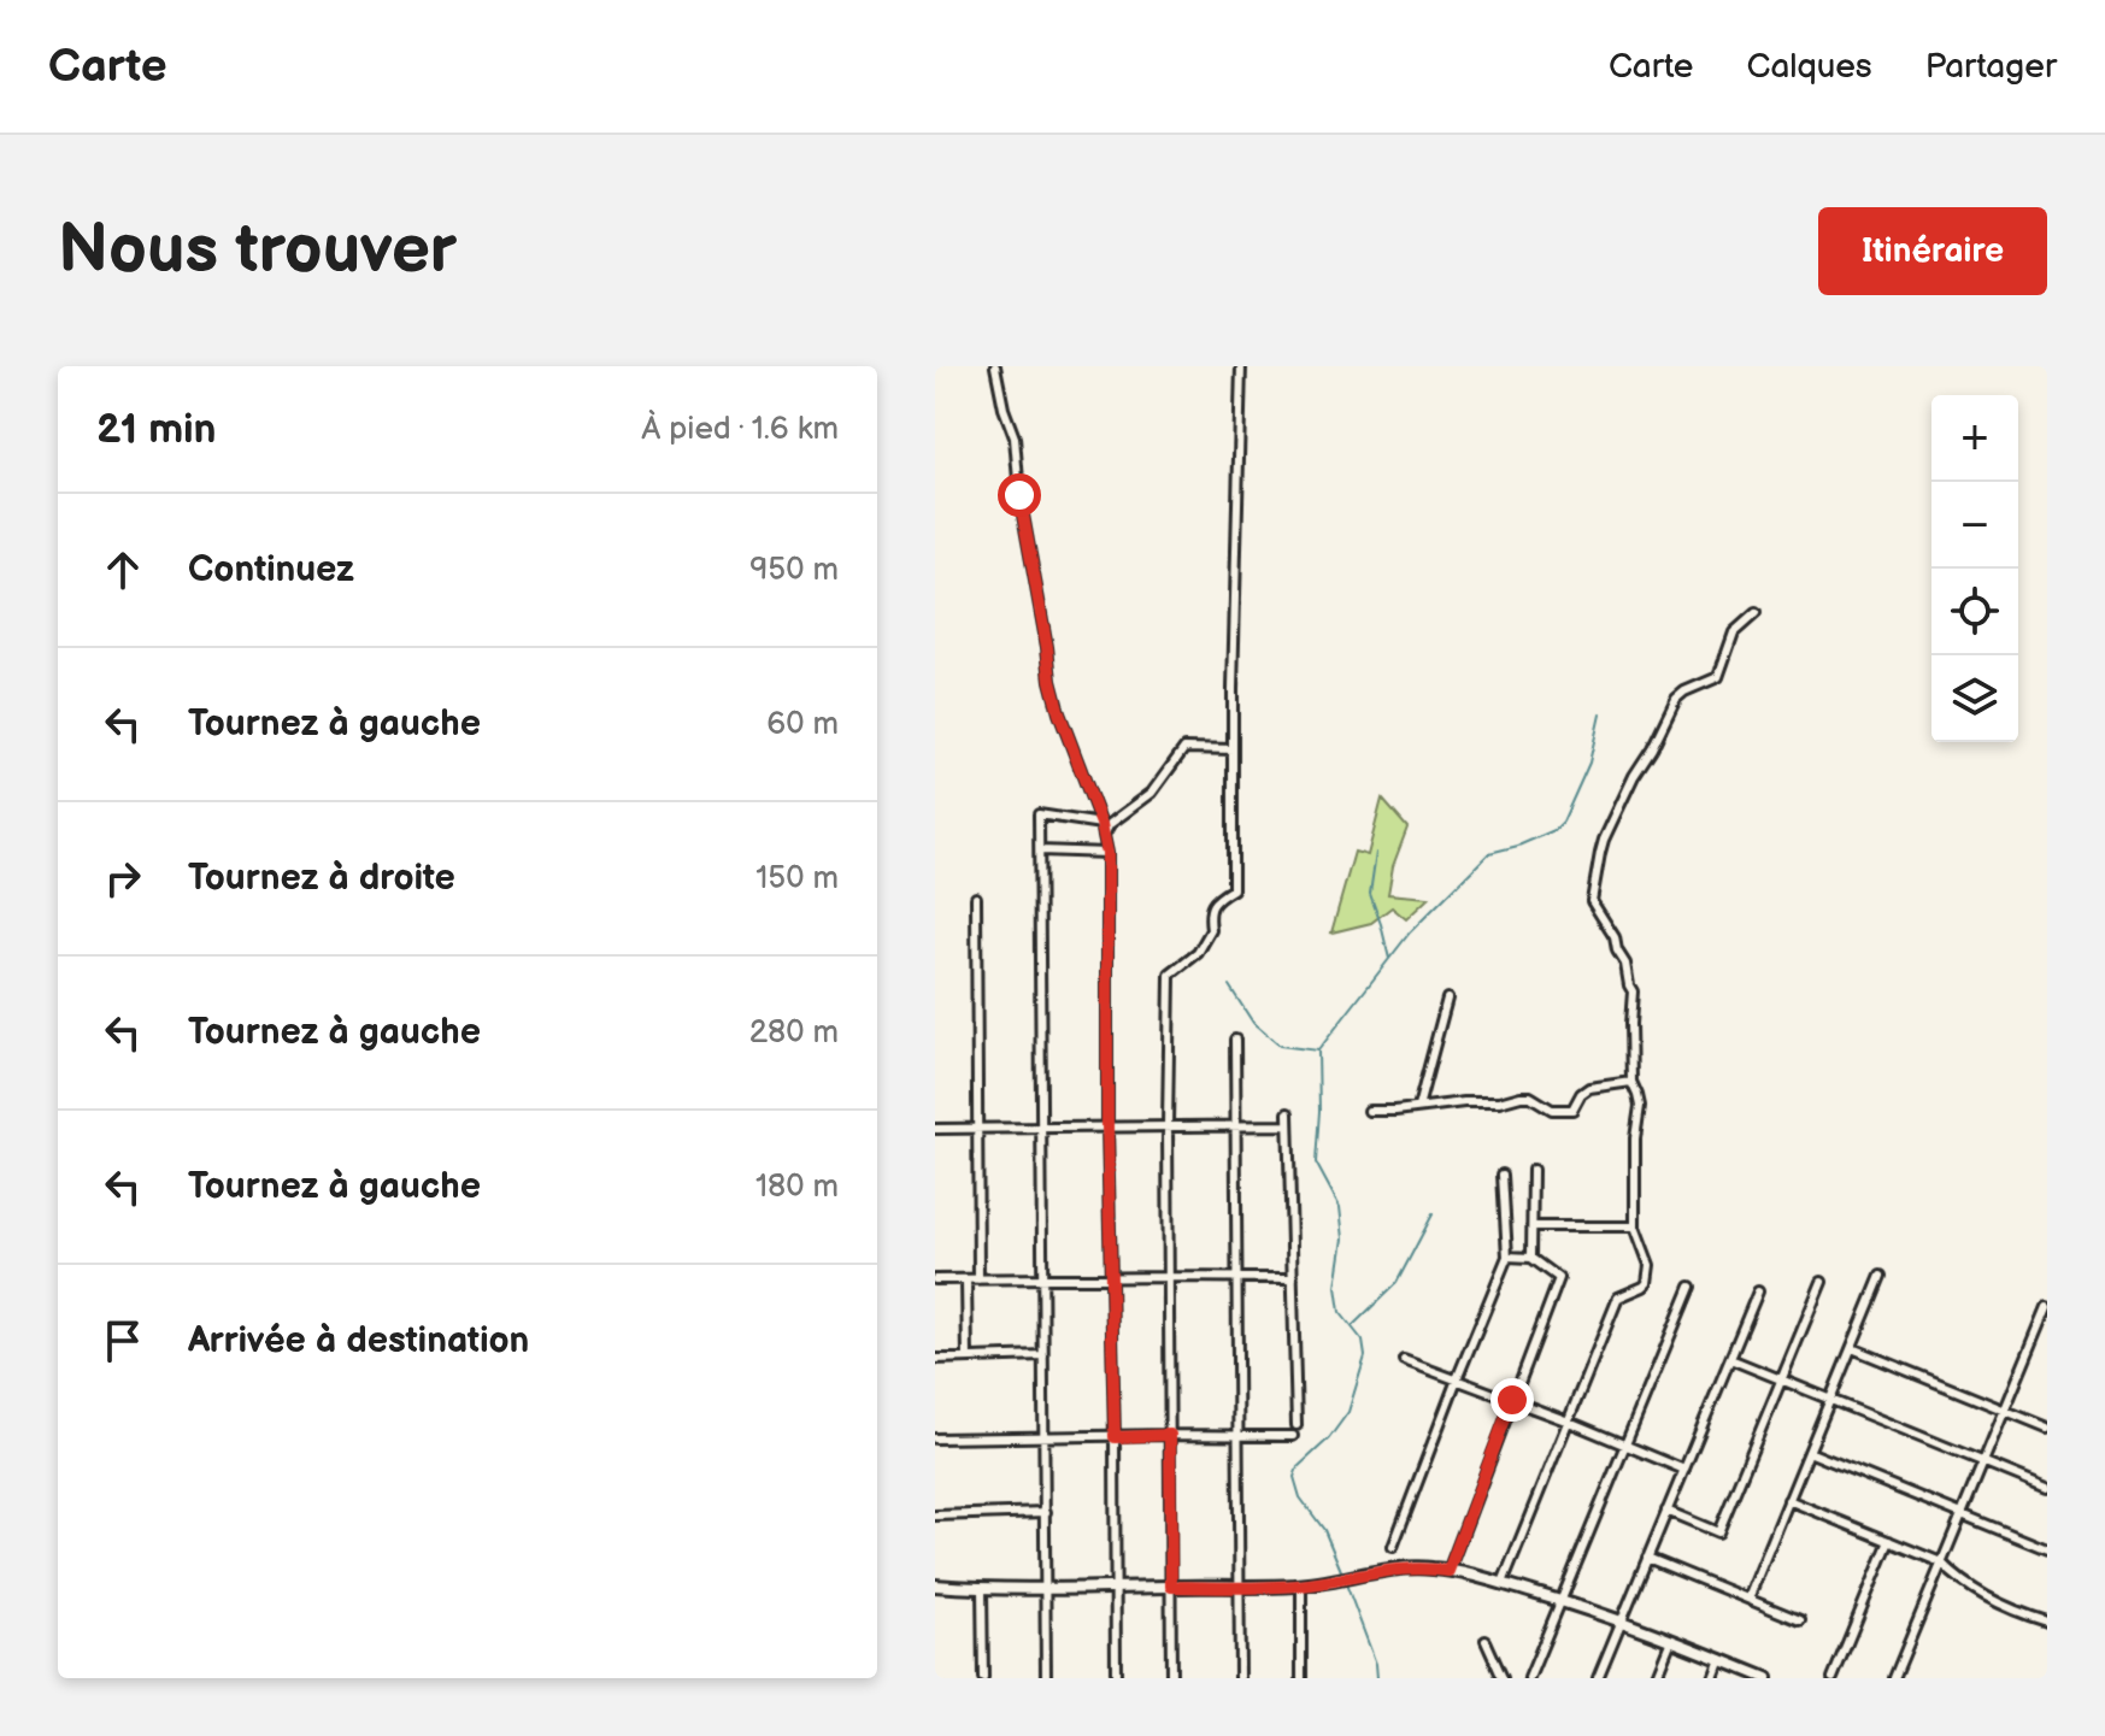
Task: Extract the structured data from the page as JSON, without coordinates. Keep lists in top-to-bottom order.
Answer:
{
  "page": {
    "header": "Carte",
    "nav": ["Carte", "Calques", "Partager"],
    "buttons": "Itinéraire",
    "title": "Nous trouver",
    "heading": ["21 min", "À pied · 1.6 km"],
    "map_buttons": ["+", "−"],
    "list": [
      ["Continuez", "950 m"],
      ["Tournez à gauche", "60 m"],
      ["Tournez à droite", "150 m"],
      ["Tournez à gauche", "280 m"],
      ["Tournez à gauche", "180 m"],
      "Arrivée à destination"
    ]
  }
}
